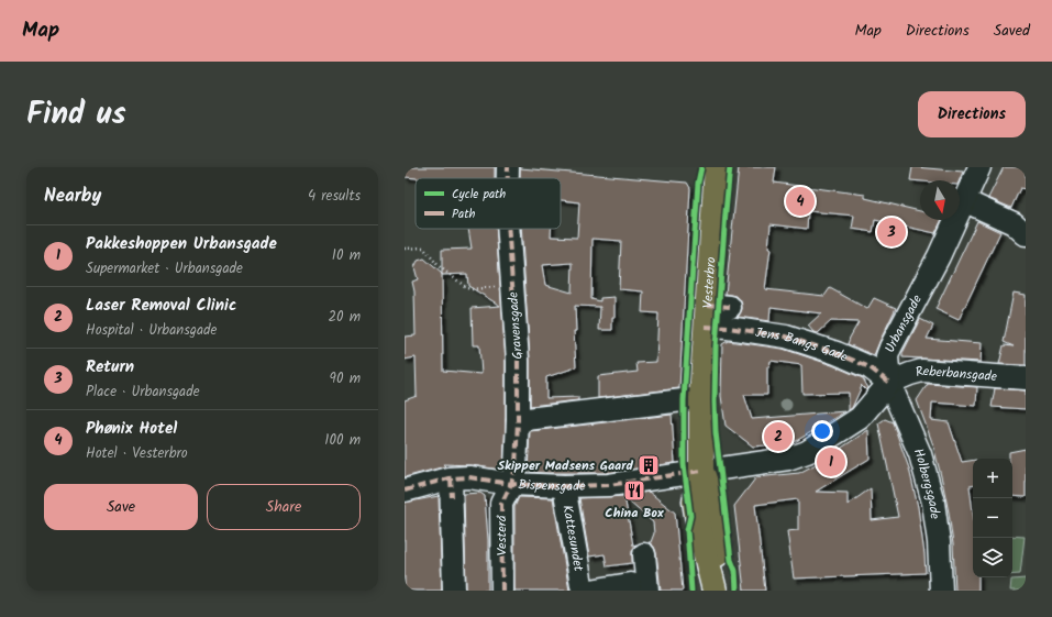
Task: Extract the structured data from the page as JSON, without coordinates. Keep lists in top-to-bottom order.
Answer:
{
  "streets": {
    "main road": ["Vesterbro"],
    "street": [
      "Urbansgade",
      "Gravensgade",
      "Jens Bangs Gade",
      "Reberbansgade",
      "Bispensgade",
      "Holbergsgade",
      "Vesterå",
      "Kattesundet"
    ]
  },
  "crossings": [
    ["Vesterbro", "Jens Bangs Gade"],
    ["Vesterbro", "Bispensgade"],
    ["Urbansgade", "Jens Bangs Gade"],
    ["Urbansgade", "Reberbansgade"],
    ["Urbansgade", "Holbergsgade"],
    ["Gravensgade", "Bispensgade"],
    ["Gravensgade", "Vesterå"],
    ["Jens Bangs Gade", "Reberbansgade"],
    ["Jens Bangs Gade", "Holbergsgade"],
    ["Reberbansgade", "Holbergsgade"],
    ["Bispensgade", "Vesterå"],
    ["Bispensgade", "Kattesundet"]
  ],
  "places": {
    "building": ["Skipper Madsens Gaard"],
    "restaurant": ["China Box"]
  },
  "legend": ["Cycle path", "Path"],
  "north": "bottom",
  "page": {
    "header": "Map",
    "nav": ["Map", "Directions", "Saved"],
    "title": "Find us",
    "buttons": [
      "Directions",
      ["Save", "Share"]
    ],
    "heading": ["Nearby", "4 results"],
    "pins": [
      "4",
      "3",
      "2",
      "1"
    ],
    "list": [
      {
        "mark": "1",
        "name": "Pakkeshoppen Urbansgade",
        "note": "Supermarket · Urbansgade",
        "value": "10 m"
      },
      {
        "mark": "2",
        "name": "Laser Removal Clinic",
        "note": "Hospital · Urbansgade",
        "value": "20 m"
      },
      {
        "mark": "3",
        "name": "Return",
        "note": "Place · Urbansgade",
        "value": "90 m"
      },
      {
        "mark": "4",
        "name": "Phønix Hotel",
        "note": "Hotel · Vesterbro",
        "value": "100 m"
      }
    ],
    "map_buttons": ["+", "−"]
  }
}
